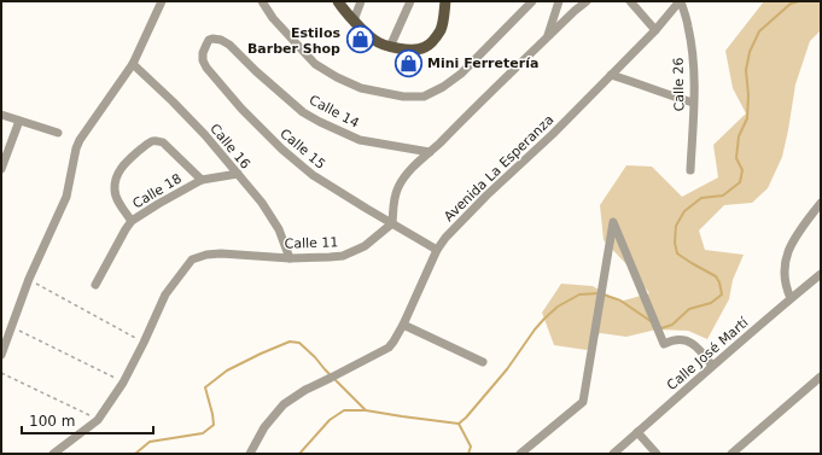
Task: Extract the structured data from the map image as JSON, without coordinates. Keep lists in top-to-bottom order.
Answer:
{
  "streets": {
    "street": [
      "Calle 26",
      "Calle 14",
      "Calle 16",
      "Calle 15",
      "Avenida La Esperanza",
      "Calle 18",
      "Calle 11",
      "Calle José Martí"
    ]
  },
  "crossings": [
    ["Calle 26", "Avenida La Esperanza"],
    ["Calle 14", "Calle 15"],
    ["Calle 16", "Calle 18"],
    ["Calle 16", "Calle 11"],
    ["Calle 15", "Avenida La Esperanza"],
    ["Calle 15", "Calle 11"]
  ],
  "places": {
    "shop": ["Estilos Barber Shop", "Mini Ferretería"]
  },
  "scale_bar": "100 m"
}
